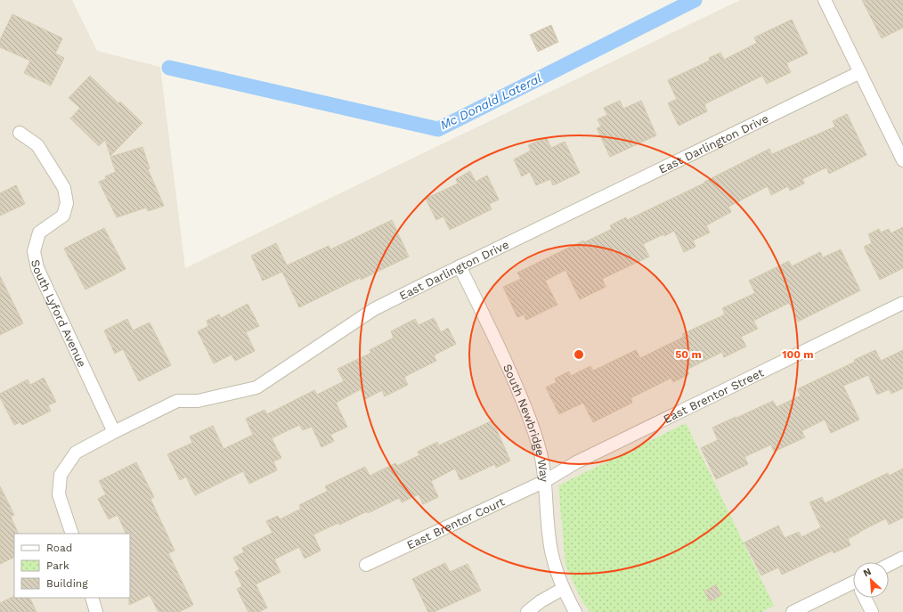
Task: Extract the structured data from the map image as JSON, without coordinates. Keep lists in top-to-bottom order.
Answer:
{
  "streets": {
    "street": [
      "East Darlington Drive",
      "South Lyford Avenue",
      "East Brentor Street",
      "South Newbridge Way",
      "East Brentor Court"
    ]
  },
  "crossings": [
    ["East Darlington Drive", "South Lyford Avenue"],
    ["East Darlington Drive", "South Newbridge Way"],
    ["East Brentor Street", "South Newbridge Way"],
    ["East Brentor Street", "East Brentor Court"],
    ["South Newbridge Way", "East Brentor Court"]
  ],
  "water": ["Mc Donald Lateral"],
  "legend": ["Road", "Park", "Building"],
  "north": "top left",
  "rings": ["50 m", "100 m"]
}
